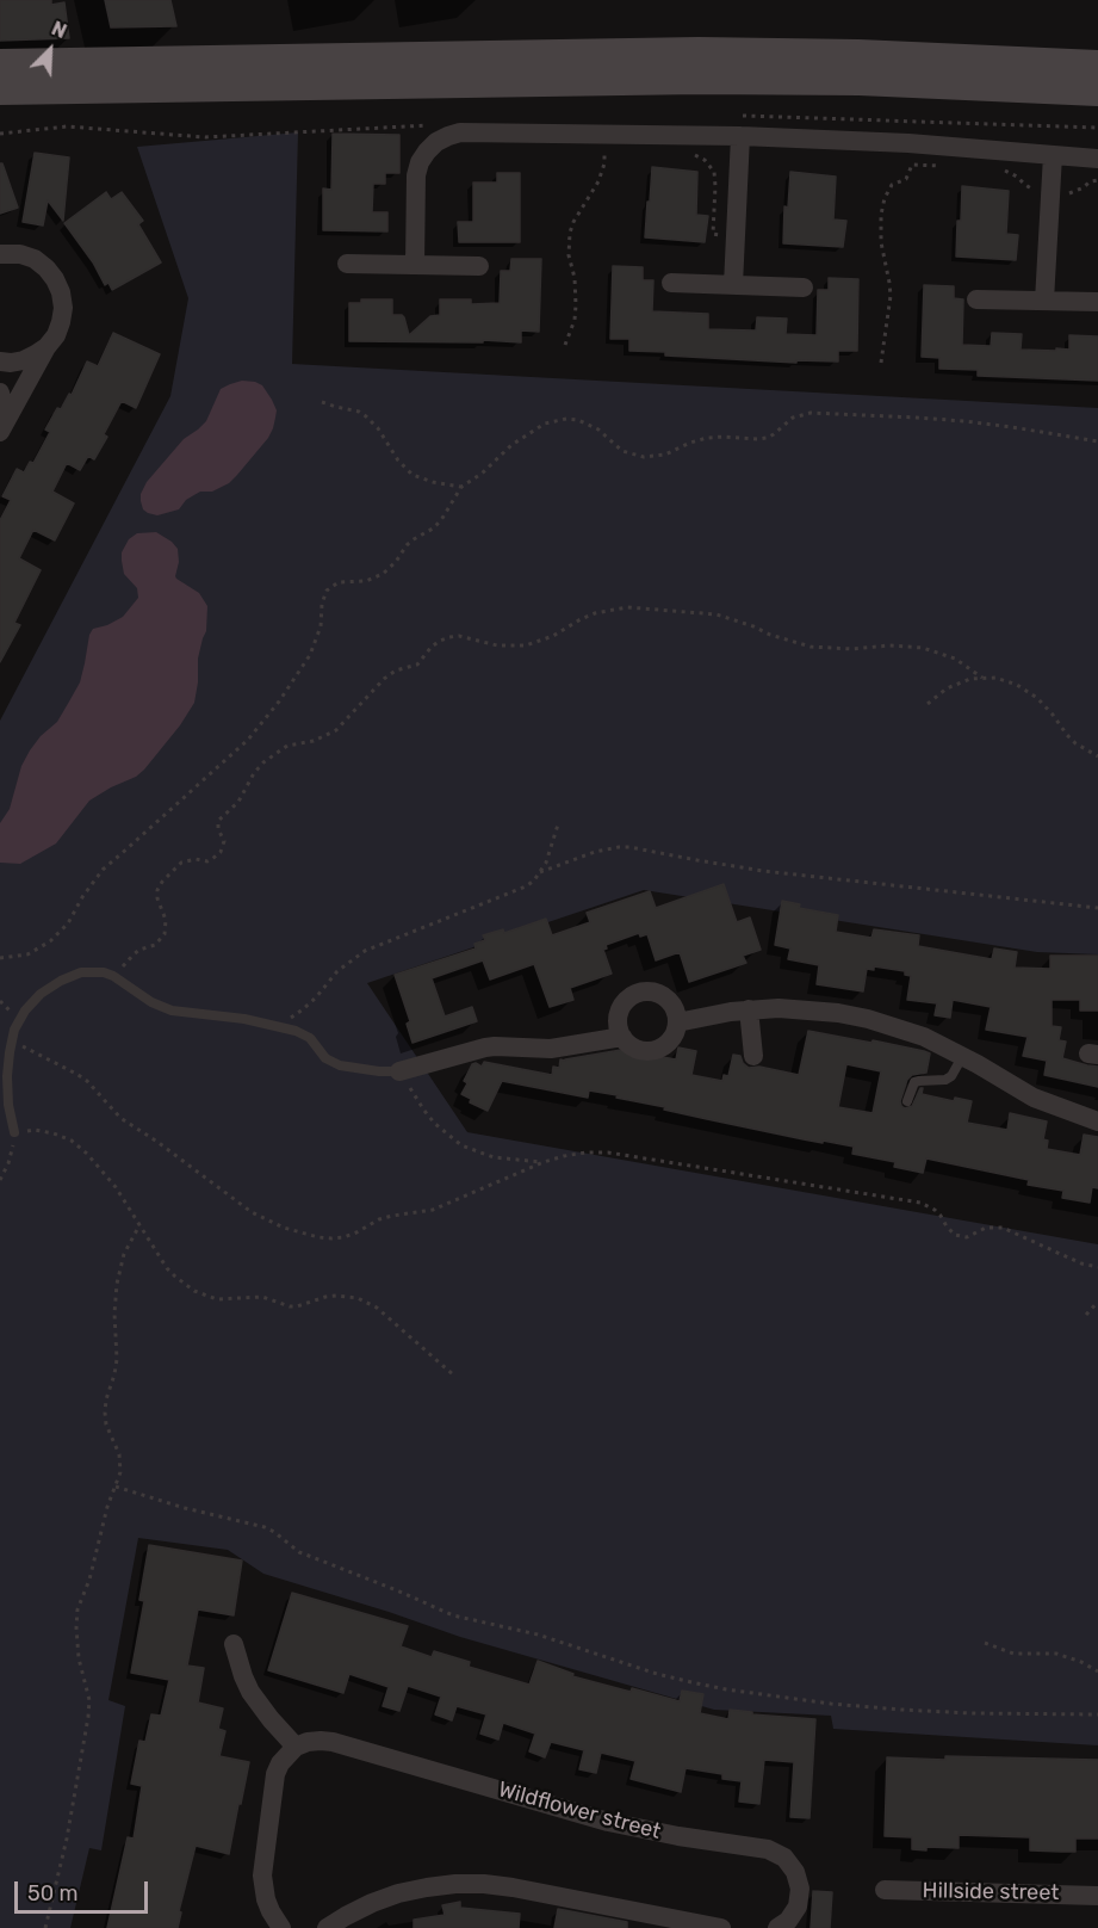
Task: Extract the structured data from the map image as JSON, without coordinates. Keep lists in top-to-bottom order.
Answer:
{
  "streets": {
    "street": ["Wildflower street", "Hillside street"]
  },
  "scale_bar": "50 m",
  "north": "top right"
}
